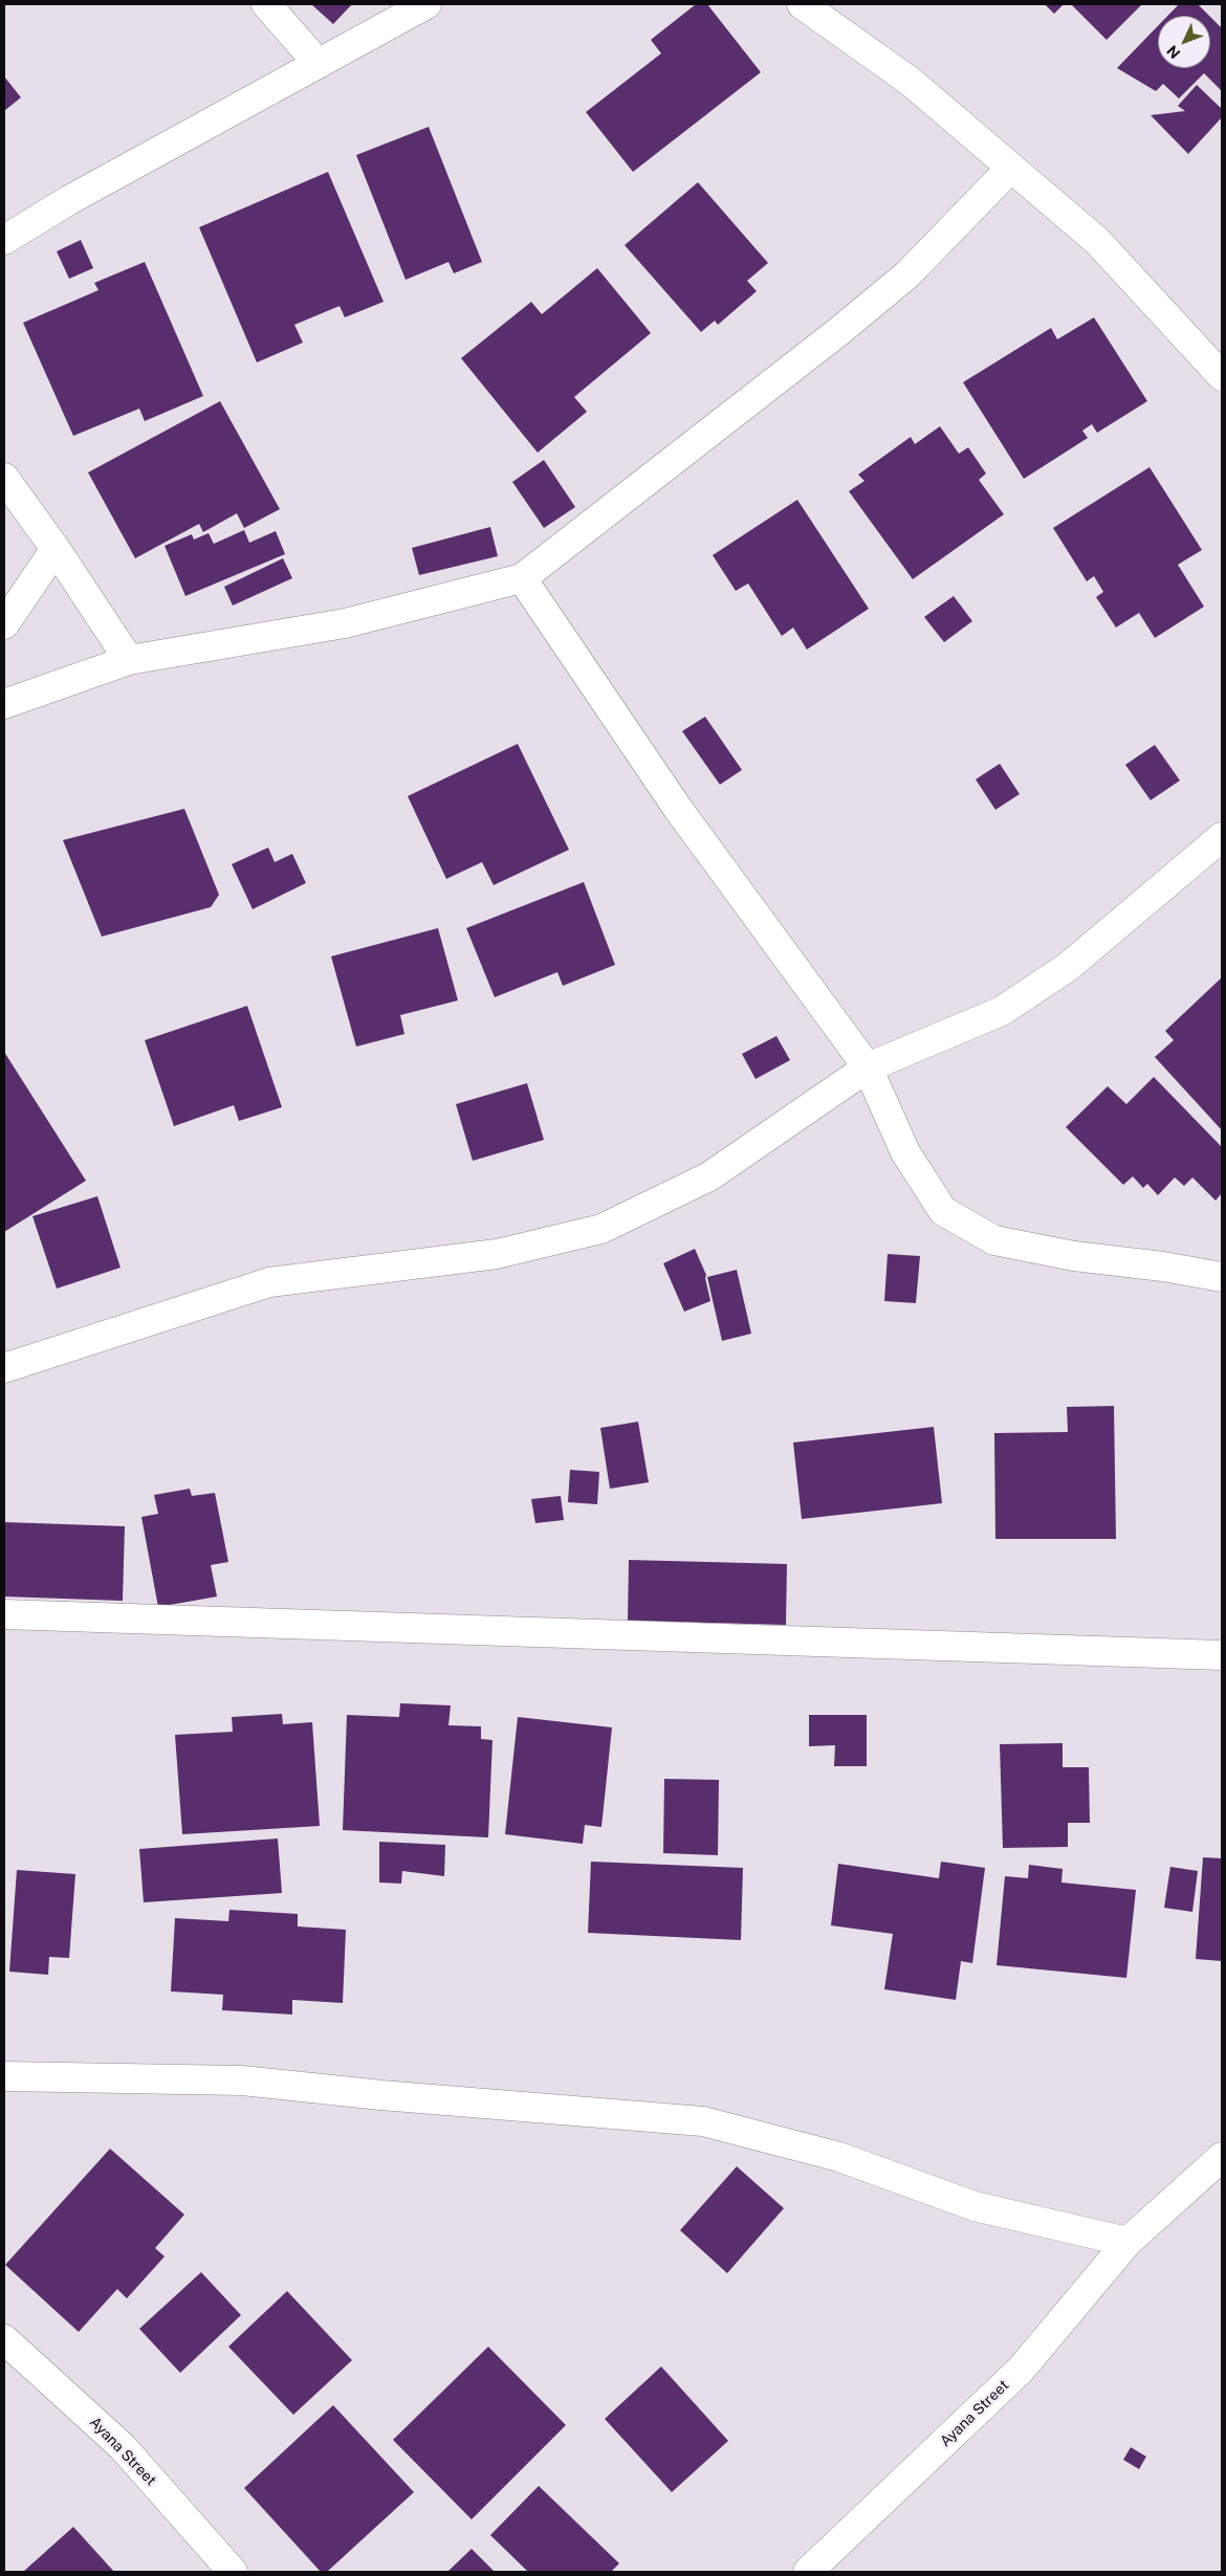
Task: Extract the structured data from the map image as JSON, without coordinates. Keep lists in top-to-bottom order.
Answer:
{
  "streets": {
    "street": ["Ayana Street"]
  },
  "north": "bottom left"
}
